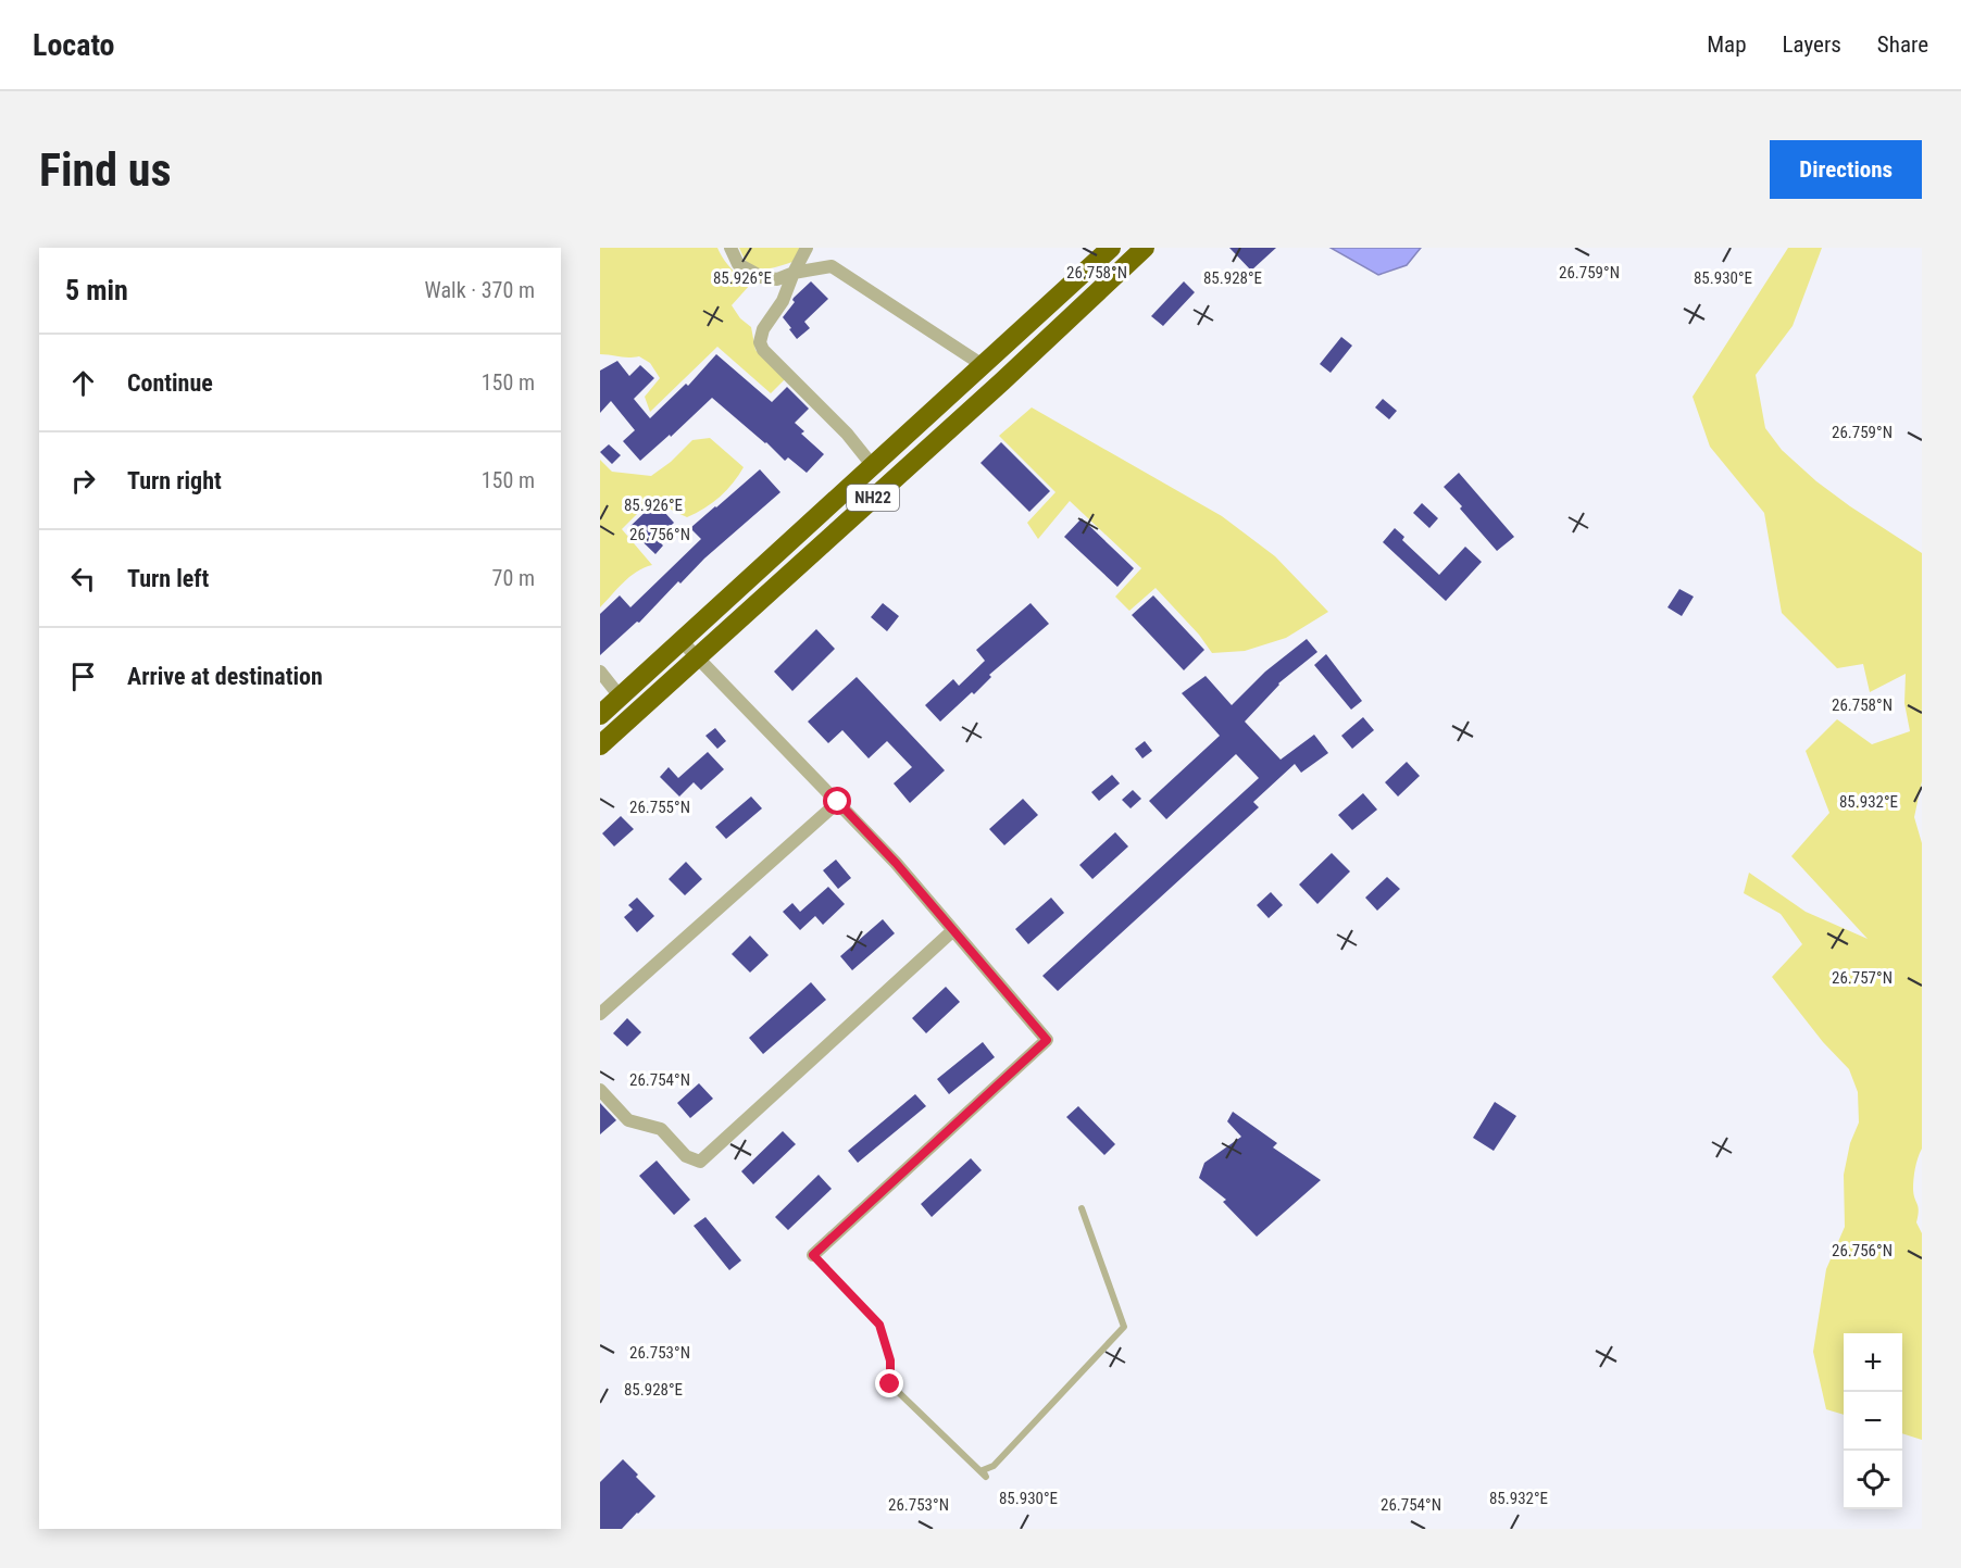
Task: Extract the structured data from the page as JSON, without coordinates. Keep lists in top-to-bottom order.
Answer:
{
  "streets": {
    "highway": ["NH22"]
  },
  "page": {
    "header": "Locato",
    "nav": ["Map", "Layers", "Share"],
    "buttons": "Directions",
    "title": "Find us",
    "heading": ["5 min", "Walk · 370 m"],
    "list": [
      ["Continue", "150 m"],
      ["Turn right", "150 m"],
      ["Turn left", "70 m"],
      "Arrive at destination"
    ],
    "map_buttons": ["+", "−"]
  },
  "coordinates": [
    "26.758°N",
    "26.759°N",
    "85.926°E",
    "85.928°E",
    "85.930°E",
    "26.756°N",
    "85.932°E",
    "26.755°N",
    "26.757°N",
    "26.754°N",
    "26.753°N"
  ]
}
